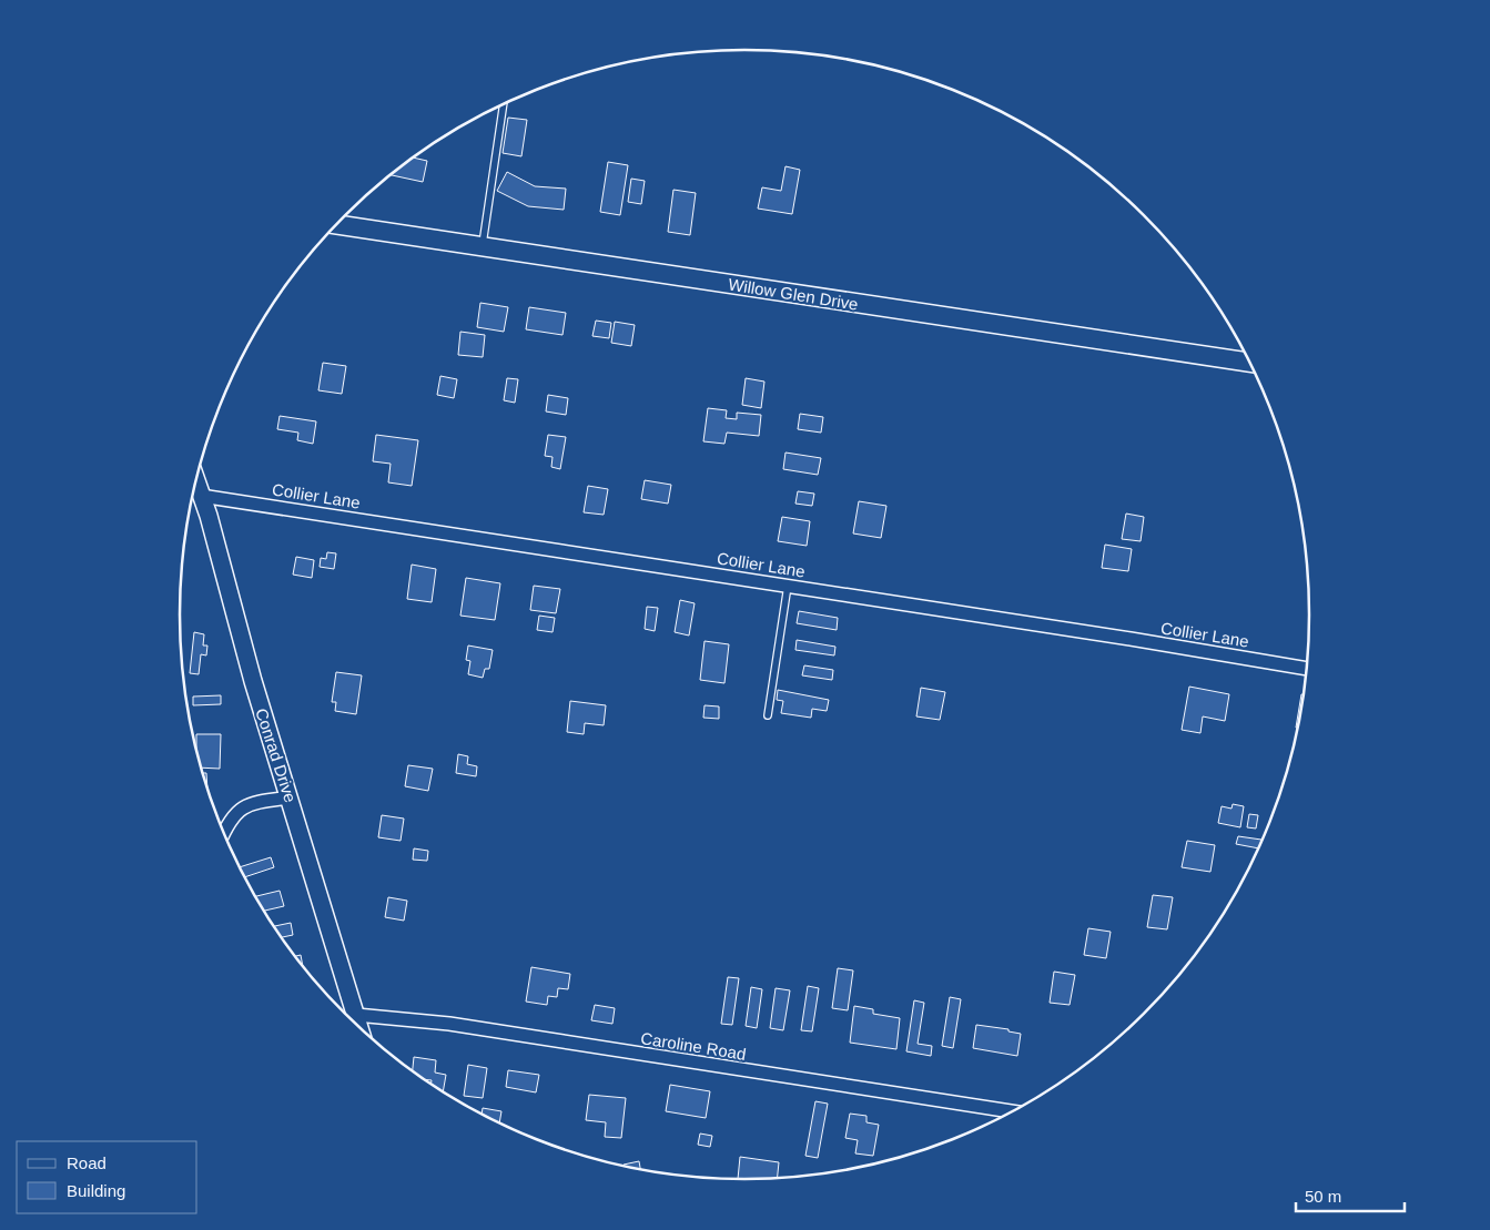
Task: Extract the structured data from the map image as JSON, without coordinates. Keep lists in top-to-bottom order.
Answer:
{
  "streets": {
    "main road": ["Willow Glen Drive"],
    "street": ["Collier Lane", "Conrad Drive", "Caroline Road"]
  },
  "crossings": [
    ["Collier Lane", "Conrad Drive"],
    ["Conrad Drive", "Caroline Road"]
  ],
  "legend": ["Road", "Building"],
  "scale_bar": "50 m"
}
